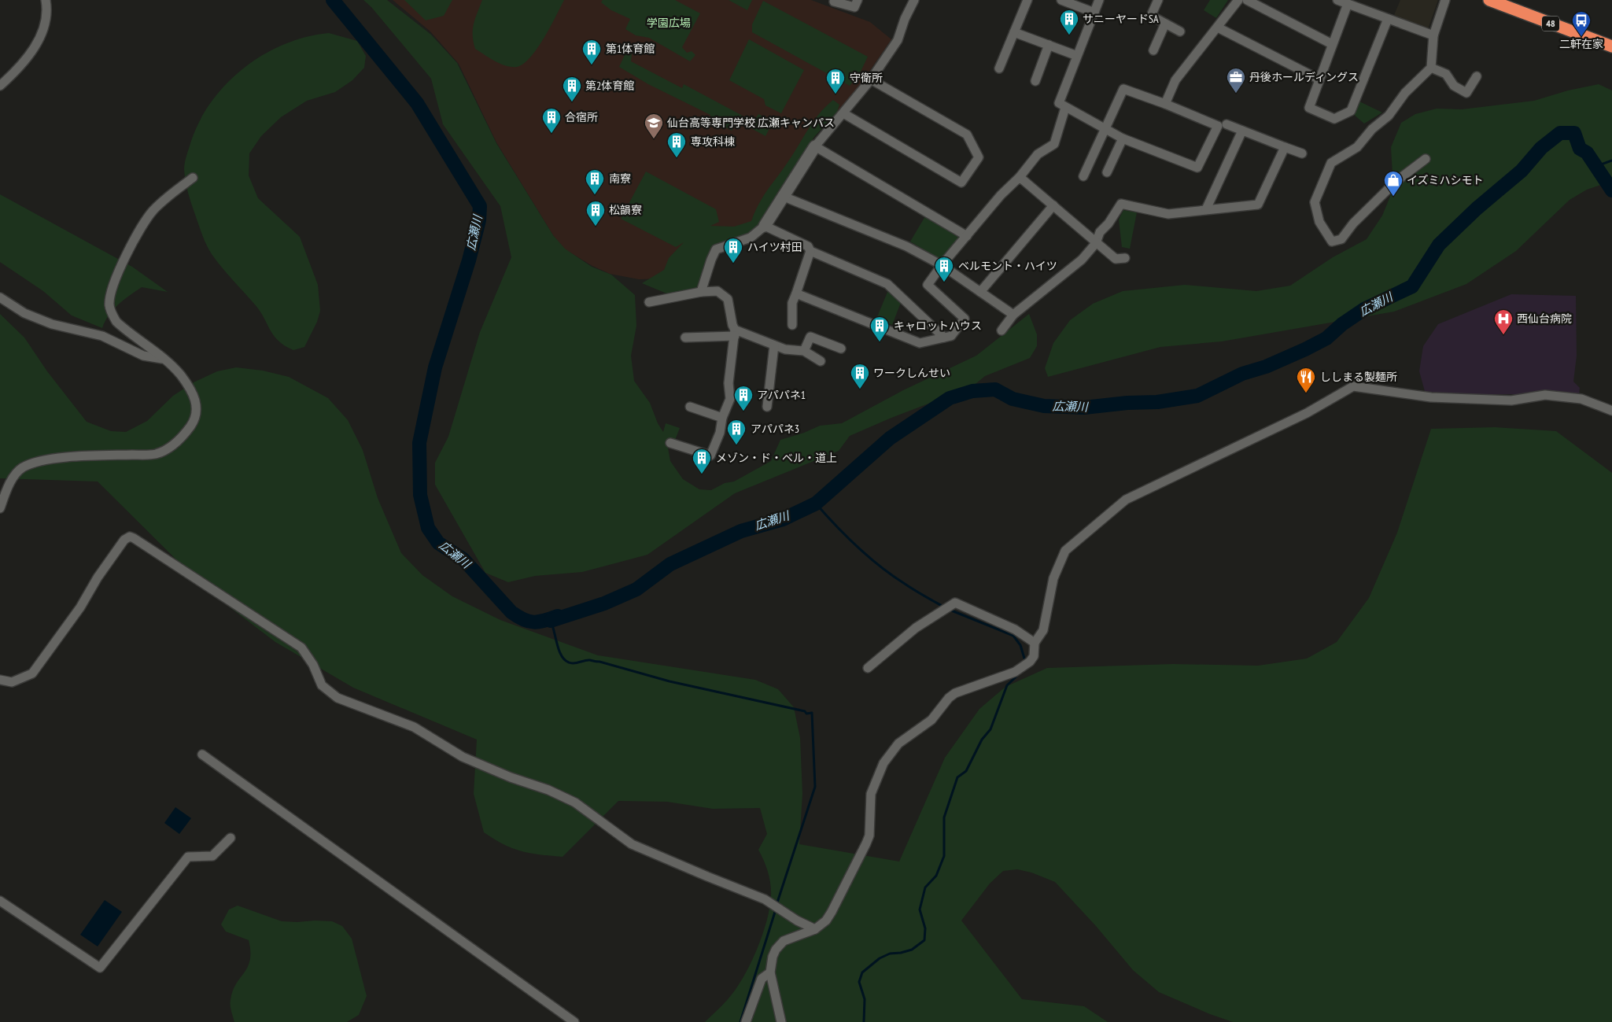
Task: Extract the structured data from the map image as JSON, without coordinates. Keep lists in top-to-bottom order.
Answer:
{
  "streets": {
    "highway": ["48"]
  },
  "water": ["広瀬川"],
  "parks": ["学園広場"],
  "places": {
    "building": [
      "サニーヤードSA",
      "第1体育館",
      "守衛所",
      "第2体育館",
      "合宿所",
      "専攻科棟",
      "南寮",
      "松韻寮",
      "ハイツ村田",
      "ベルモント・ハイツ",
      "キャロットハウス",
      "ワークしんせい",
      "アパパネ1",
      "アパパネ3",
      "メゾン・ド・ベル・道上"
    ],
    "bus stop": ["二軒在家"],
    "office": ["丹後ホールディングス"],
    "school or university": ["仙台高等専門学校 広瀬キャンパス"],
    "shop": ["イズミハシモト"],
    "hospital": ["西仙台病院"],
    "restaurant": ["ししまる製麺所"]
  }
}
